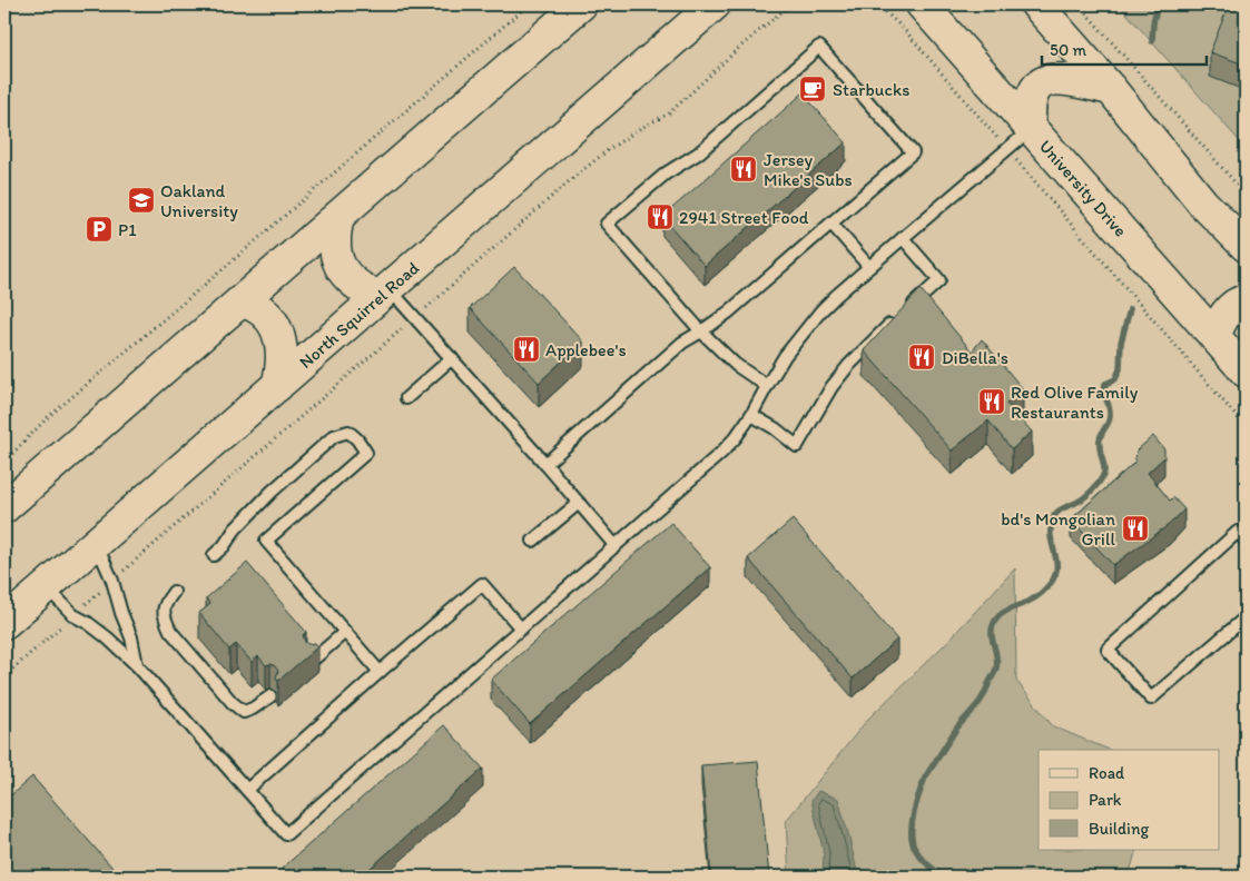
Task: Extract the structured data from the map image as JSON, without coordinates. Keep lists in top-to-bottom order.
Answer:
{
  "streets": {
    "main road": ["University Drive", "North Squirrel Road"]
  },
  "places": {
    "cafe": ["Starbucks"],
    "restaurant": [
      "Jersey Mike's Subs",
      "2941 Street Food",
      "Applebee's",
      "DiBella's",
      "Red Olive Family Restaurants",
      "bd's Mongolian Grill"
    ],
    "school or university": ["Oakland University"],
    "parking": ["P1"]
  },
  "legend": ["Road", "Park", "Building"],
  "scale_bar": "50 m"
}
